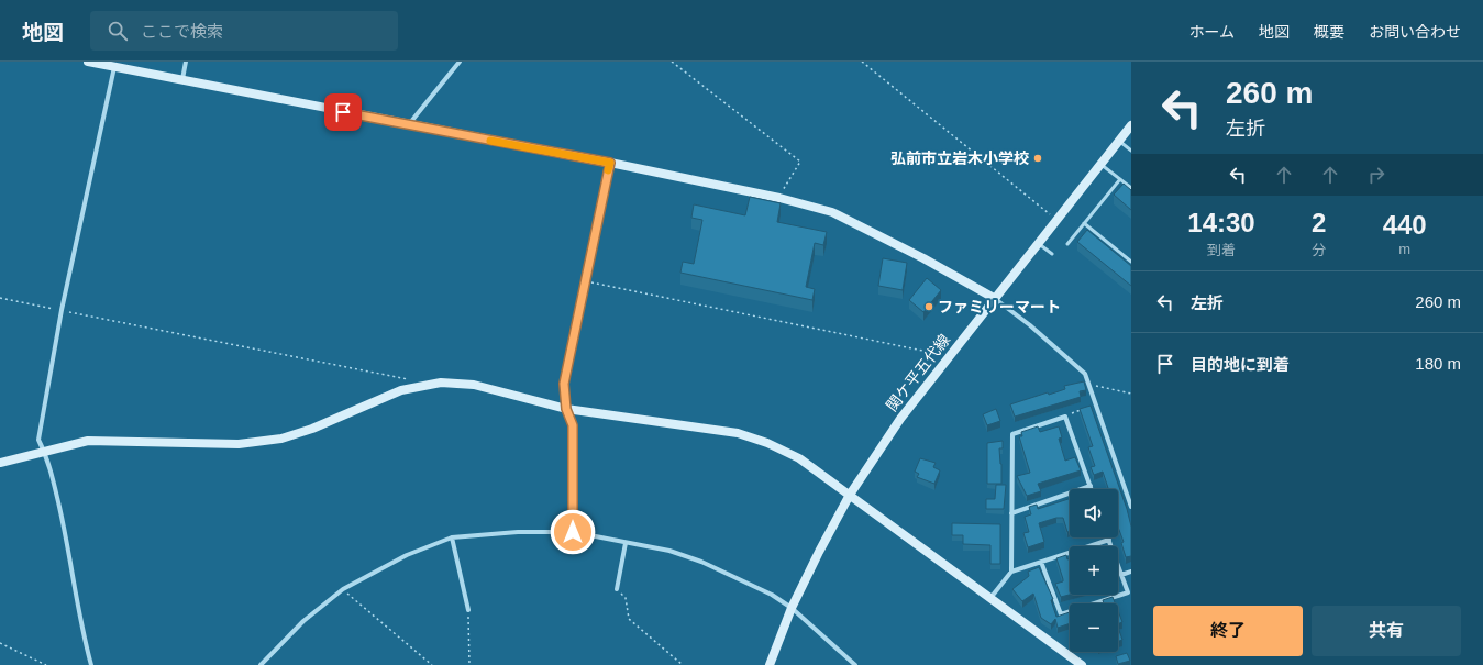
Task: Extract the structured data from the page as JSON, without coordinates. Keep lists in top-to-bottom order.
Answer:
{
  "streets": {
    "street": ["関ケ平五代線"]
  },
  "places": ["弘前市立岩木小学校", "ファミリーマート"],
  "page": {
    "header": "地図",
    "search": "ここで検索",
    "nav": [
      "ホーム",
      "地図",
      "概要",
      "お問い合わせ"
    ],
    "turn": ["260 m", "左折"],
    "eta": [
      "14:30",
      "到着",
      "2",
      "分",
      "440",
      "m"
    ],
    "list": [
      {
        "name": "左折",
        "value": "260 m"
      },
      {
        "name": "目的地に到着",
        "value": "180 m"
      }
    ],
    "map_buttons": ["+", "−"],
    "buttons": ["終了", "共有"]
  }
}
